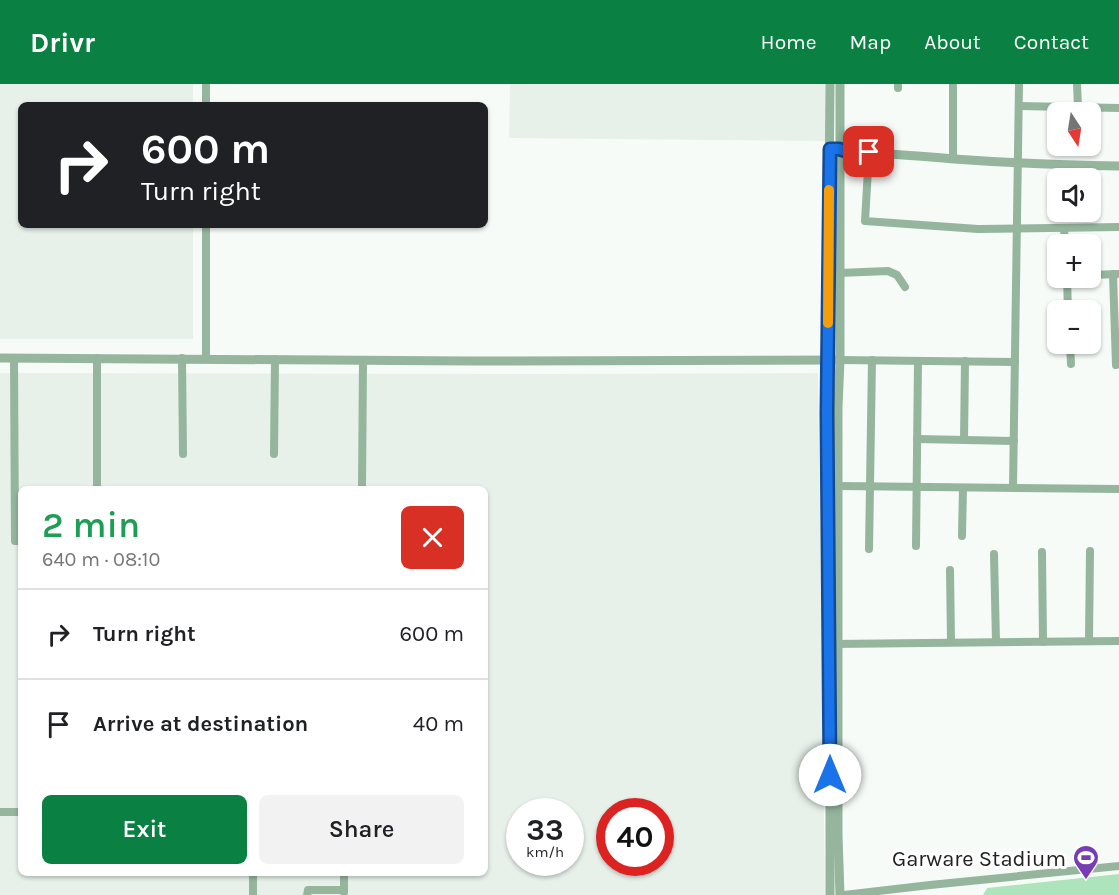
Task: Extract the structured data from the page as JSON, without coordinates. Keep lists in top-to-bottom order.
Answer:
{
  "places": {
    "sports": ["Garware Stadium"]
  },
  "north": "bottom",
  "page": {
    "header": "Drivr",
    "nav": [
      "Home",
      "Map",
      "About",
      "Contact"
    ],
    "map_buttons": ["+", "−"],
    "turn": ["600 m", "Turn right"],
    "heading": ["2 min", "640 m · 08:10"],
    "list": [
      {
        "name": "Turn right",
        "value": "600 m"
      },
      {
        "name": "Arrive at destination",
        "value": "40 m"
      }
    ],
    "buttons": ["Exit", "Share"],
    "speed": "33 km/h",
    "limit": "40"
  }
}
